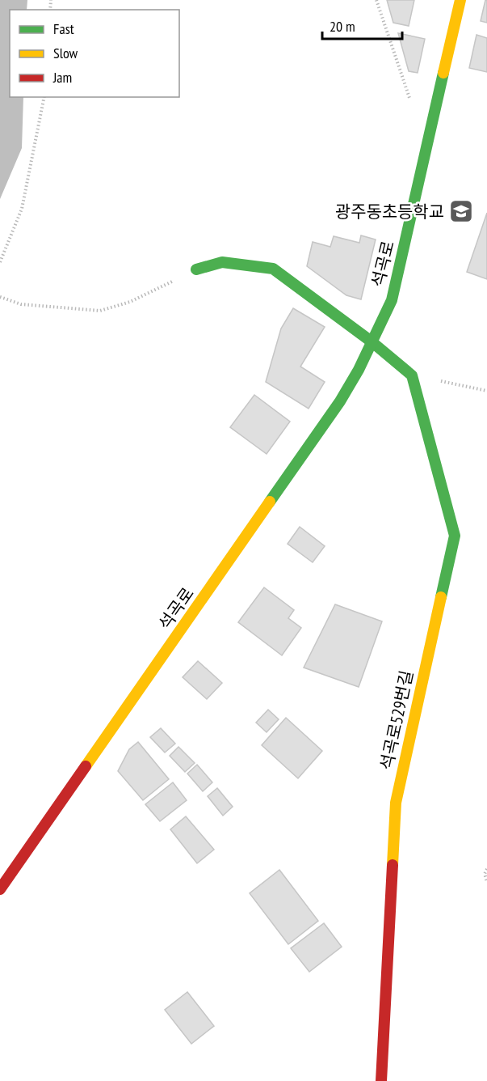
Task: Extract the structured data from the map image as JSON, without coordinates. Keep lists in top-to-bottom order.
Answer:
{
  "streets": {
    "street": ["석곡로", "석곡로529번길"]
  },
  "places": {
    "school or university": ["광주동초등학교"]
  },
  "legend": ["Fast", "Slow", "Jam"],
  "scale_bar": "20 m"
}
